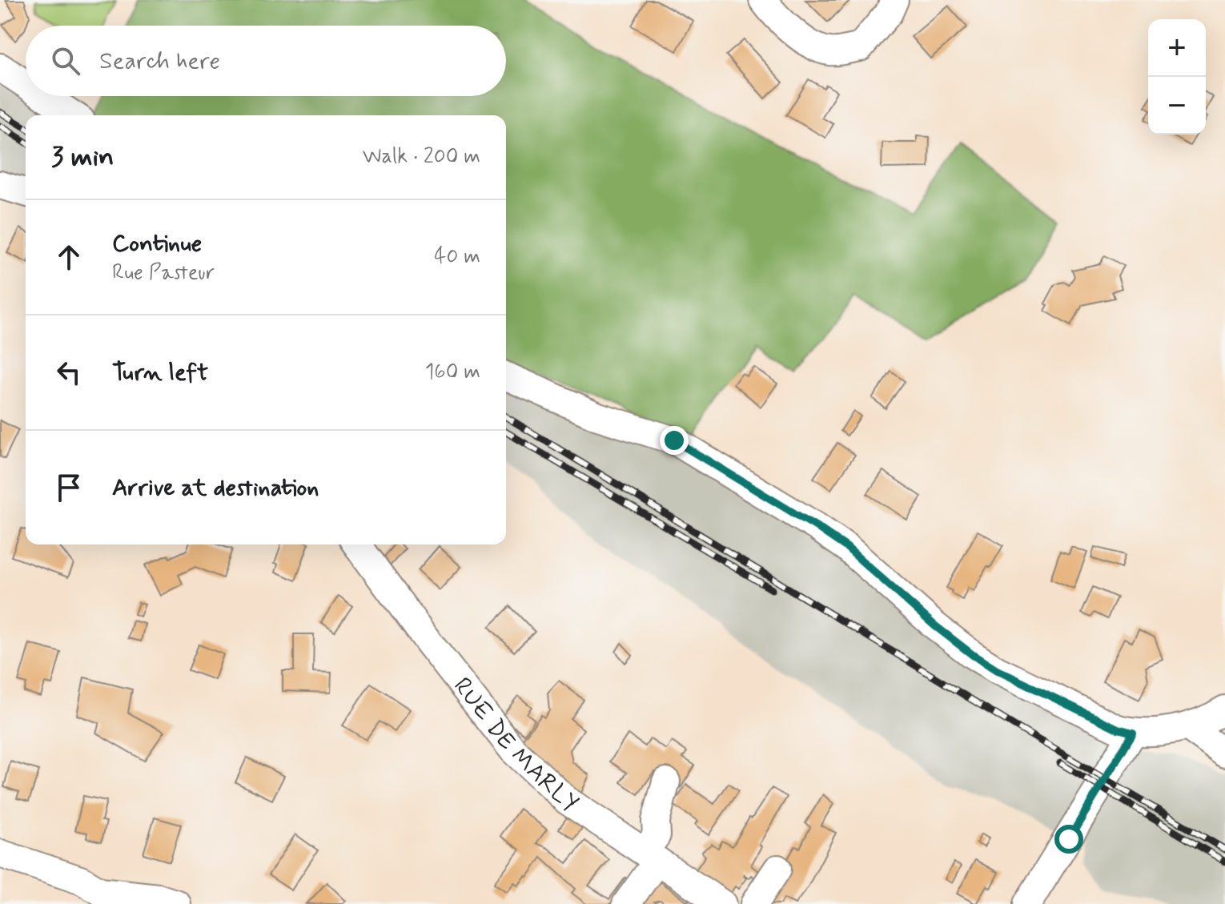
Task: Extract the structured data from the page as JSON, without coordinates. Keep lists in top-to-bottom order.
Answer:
{
  "streets": {
    "street": ["RUE DE MARLY"]
  },
  "page": {
    "map_buttons": ["+", "−"],
    "search": "Search here",
    "heading": ["3 min", "Walk · 200 m"],
    "list": [
      ["Continue", "Rue Pasteur", "40 m"],
      ["Turn left", "160 m"],
      "Arrive at destination"
    ]
  }
}
